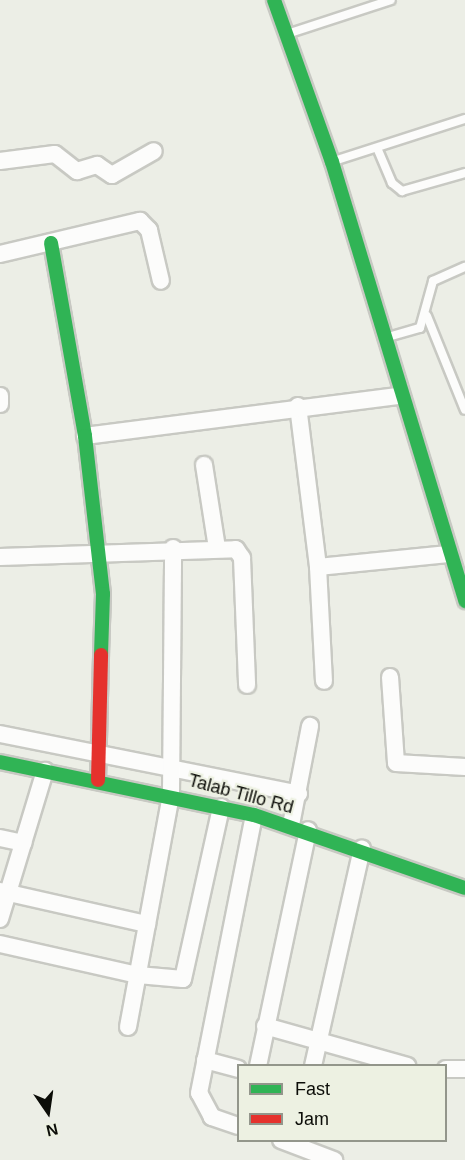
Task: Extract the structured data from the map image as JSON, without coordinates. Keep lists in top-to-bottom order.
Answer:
{
  "streets": {
    "street": ["Talab Tillo Rd"]
  },
  "legend": ["Fast", "Jam"],
  "north": "bottom"
}
